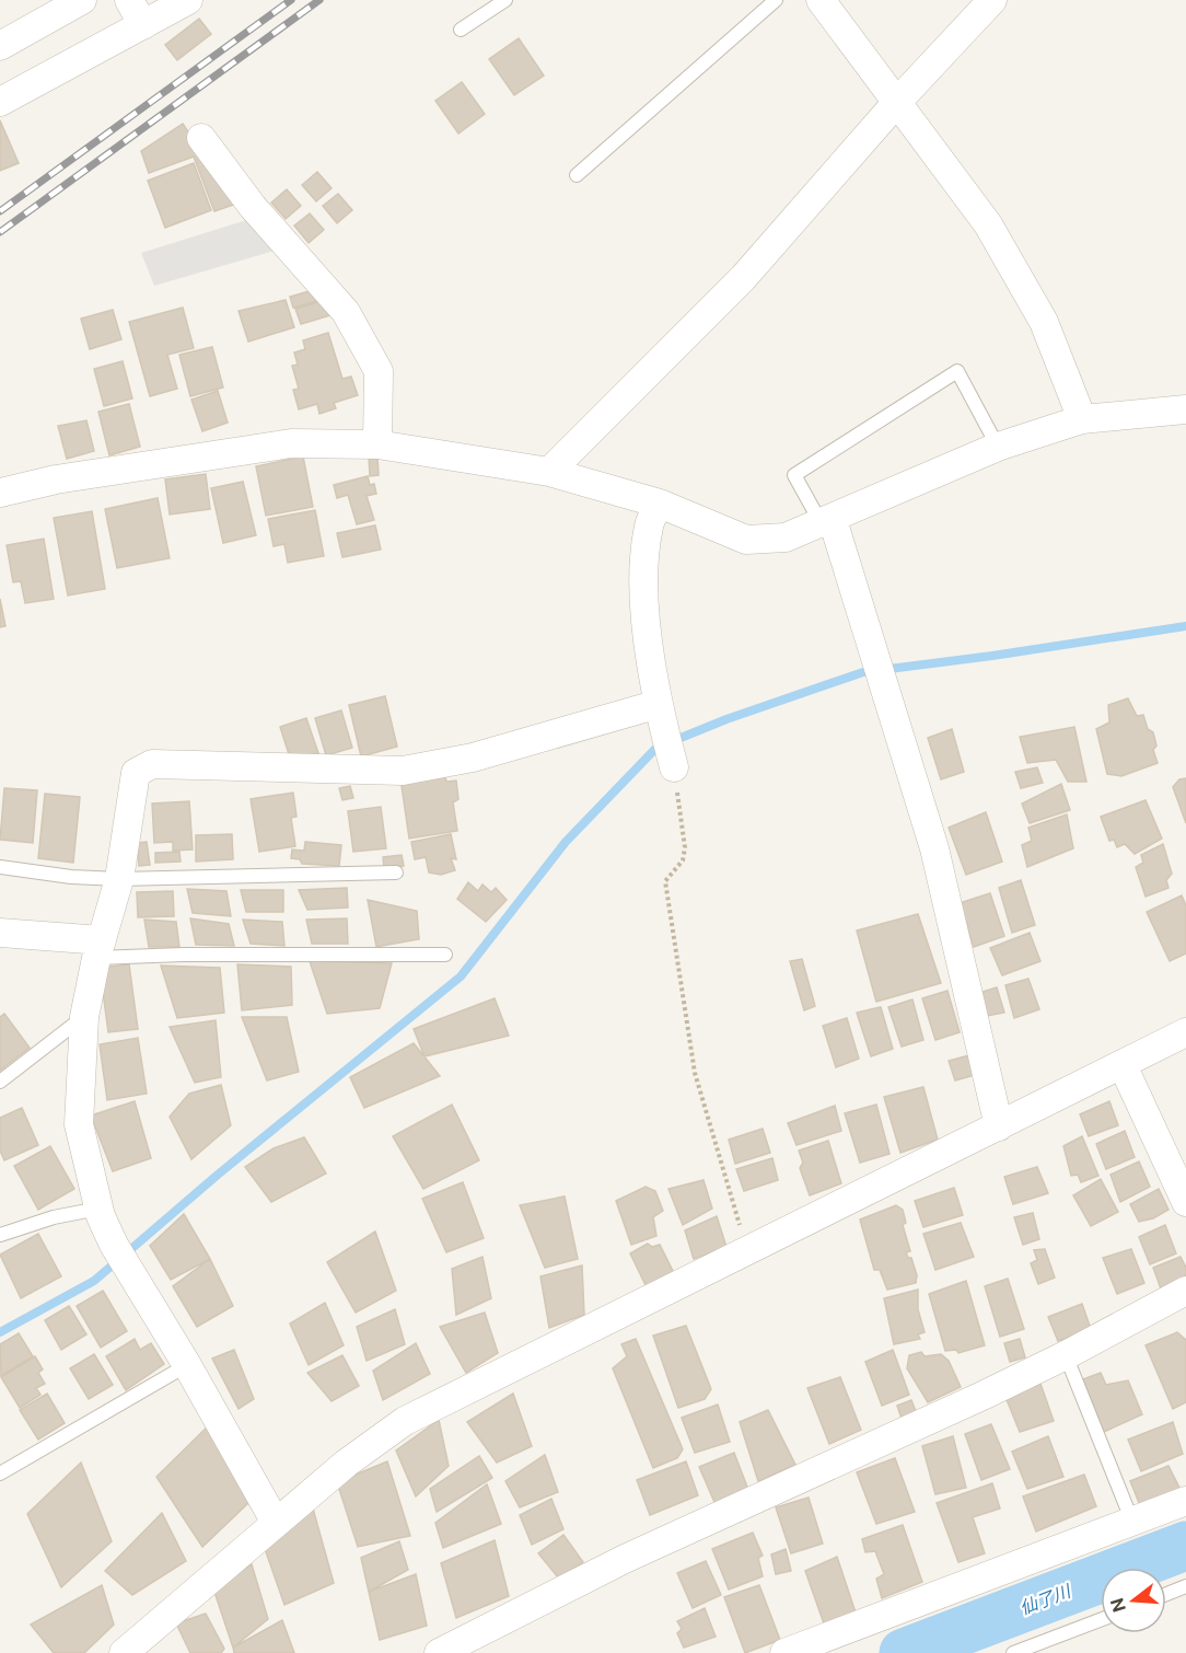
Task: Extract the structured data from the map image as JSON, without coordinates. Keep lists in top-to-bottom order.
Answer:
{
  "water": ["仙了川"],
  "north": "left"
}
